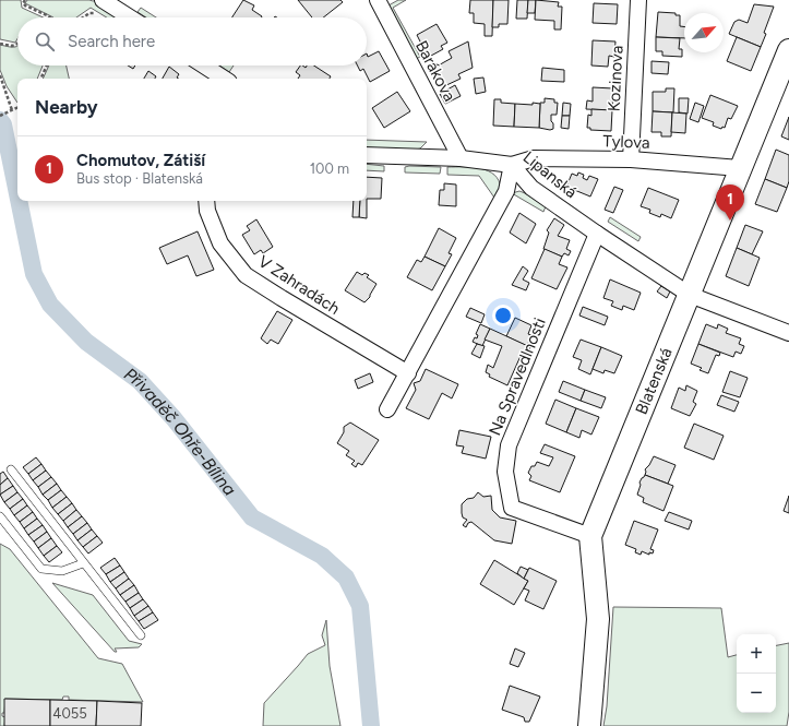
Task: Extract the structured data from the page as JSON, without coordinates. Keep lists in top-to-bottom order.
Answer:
{
  "streets": {
    "street": [
      "Barákova",
      "Kozinova",
      "Tylova",
      "Lipanská",
      "V Zahradách",
      "Na Spravedlnosti",
      "Blatenská"
    ]
  },
  "crossings": [
    ["Barákova", "Lipanská"],
    ["Kozinova", "Tylova"],
    ["Tylova", "Lipanská"],
    ["Tylova", "Blatenská"],
    ["Lipanská", "Na Spravedlnosti"],
    ["Lipanská", "Blatenská"],
    ["Na Spravedlnosti", "Blatenská"]
  ],
  "water": ["Přivaděč Ohře-Bílina"],
  "house_numbers": ["4055"],
  "north": "top right",
  "page": {
    "search": "Search here",
    "heading": "Nearby",
    "list": [
      {
        "mark": "1",
        "name": "Chomutov, Zátiší",
        "note": "Bus stop · Blatenská",
        "value": "100 m"
      }
    ],
    "pins": "1",
    "map_buttons": ["+", "−"]
  }
}
